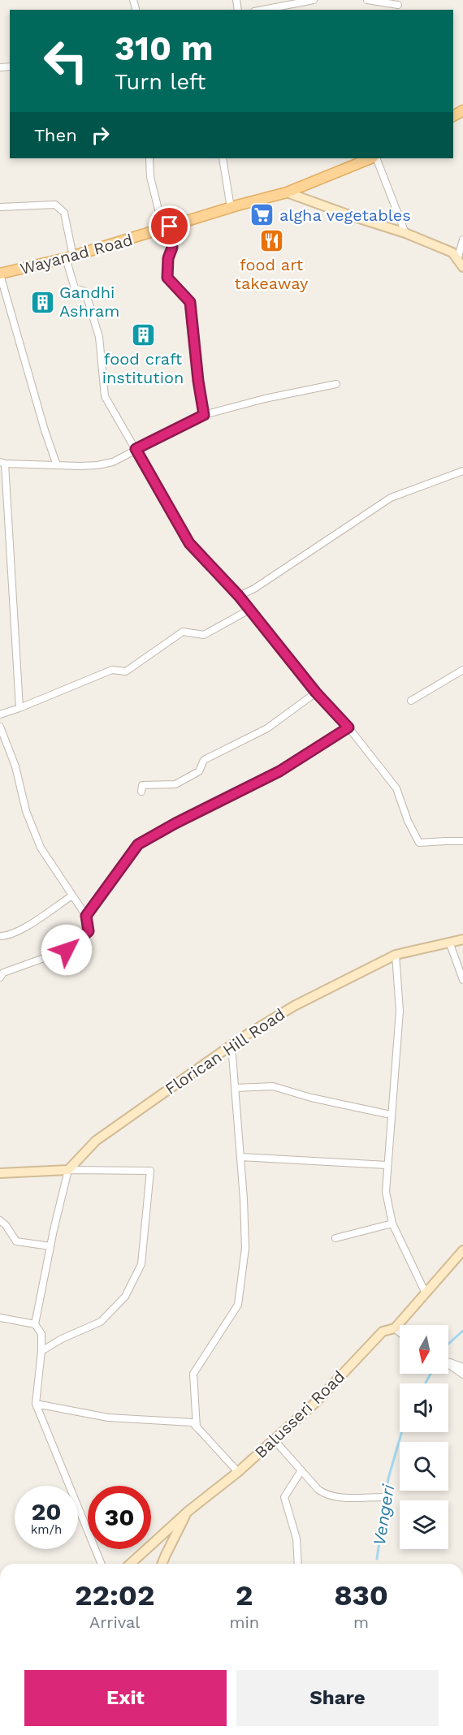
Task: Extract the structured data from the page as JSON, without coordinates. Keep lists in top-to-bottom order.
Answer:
{
  "streets": {
    "main road": ["Wayanad Road"],
    "street": ["Florican Hill Road", "Balusseri Road"]
  },
  "water": ["Vengeri"],
  "places": {
    "supermarket": ["algha vegetables"],
    "restaurant": ["food art takeaway"],
    "building": ["Gandhi Ashram", "food craft institution"]
  },
  "north": "bottom",
  "page": {
    "turn": ["310 m", "Turn left"],
    "then": "Then",
    "speed": "20 km/h",
    "limit": "30",
    "eta": [
      "22:02",
      "Arrival",
      "2",
      "min",
      "830",
      "m"
    ],
    "buttons": ["Exit", "Share"]
  }
}
